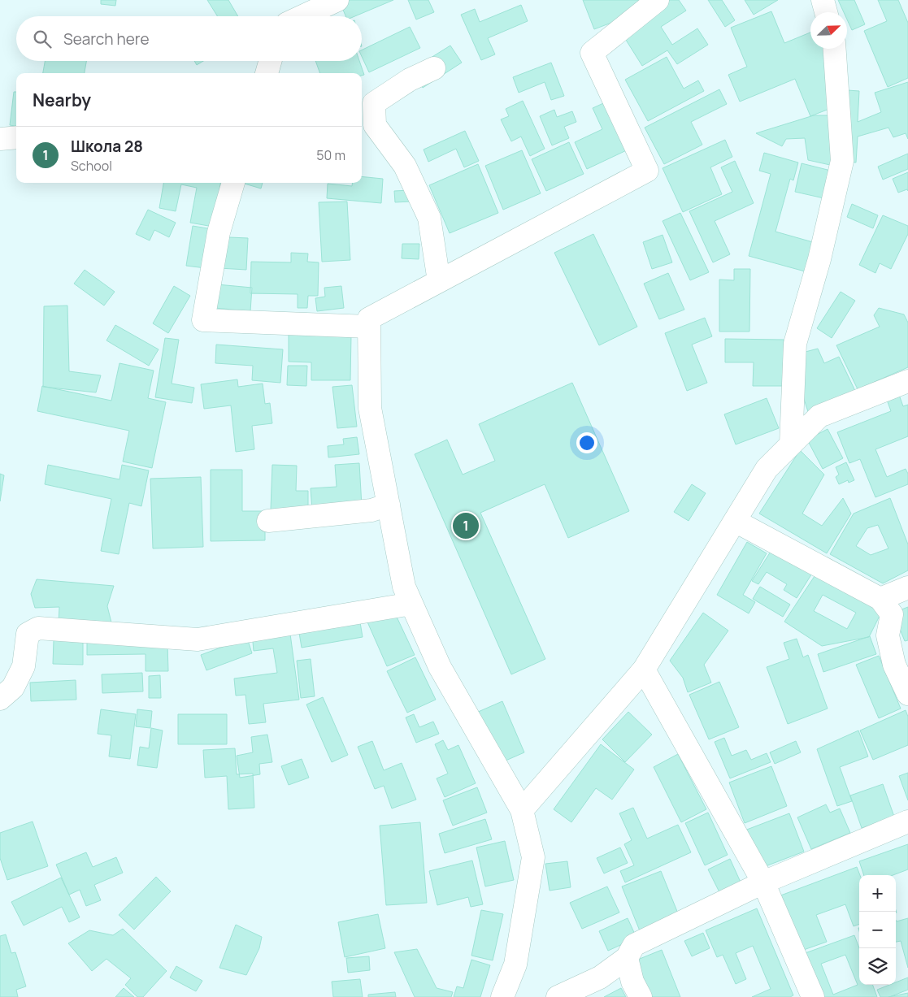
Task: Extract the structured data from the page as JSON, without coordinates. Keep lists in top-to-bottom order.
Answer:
{
  "north": "top right",
  "page": {
    "search": "Search here",
    "heading": "Nearby",
    "list": [
      {
        "mark": "1",
        "name": "Школа 28",
        "note": "School",
        "value": "50 m"
      }
    ],
    "pins": "1",
    "map_buttons": ["+", "−"]
  }
}
